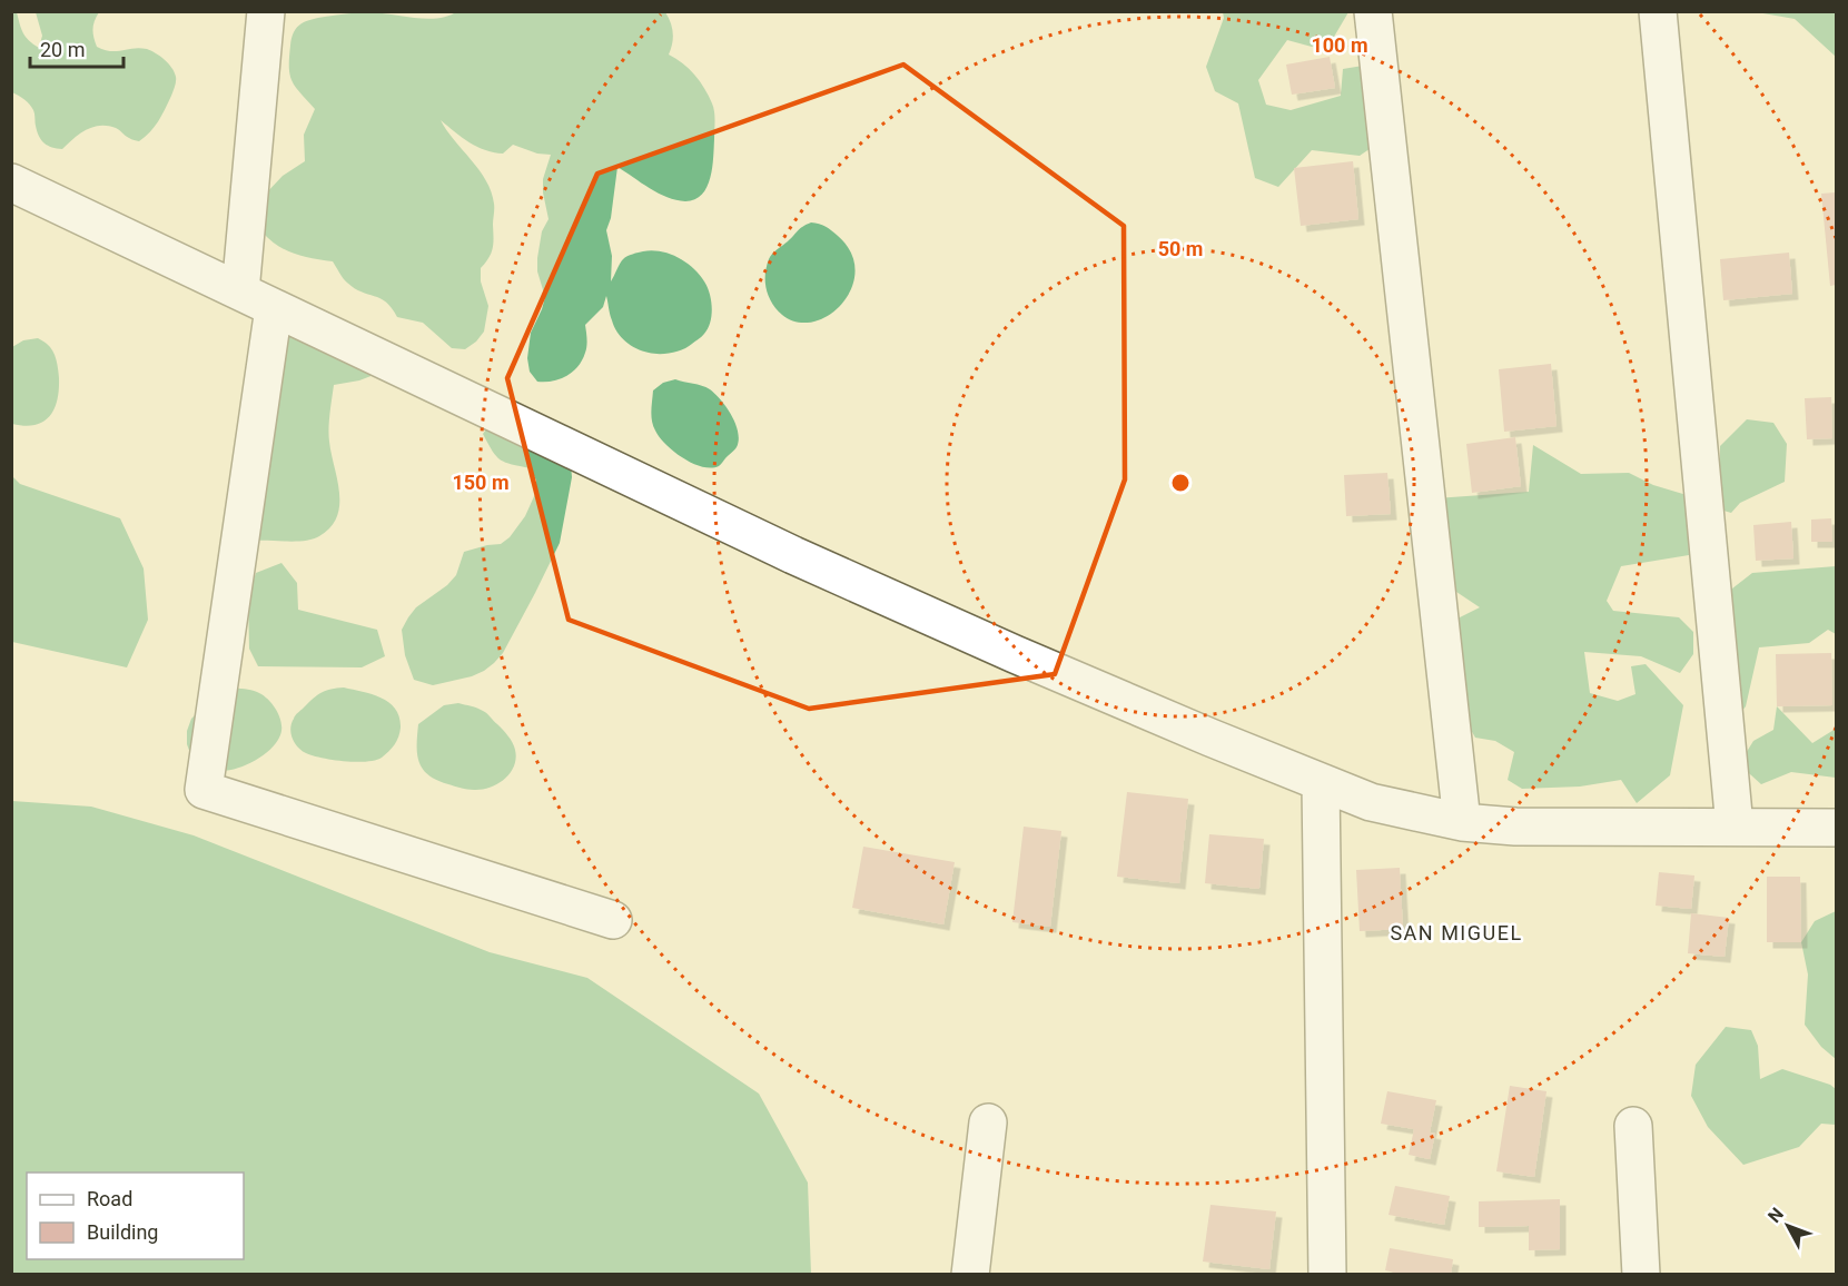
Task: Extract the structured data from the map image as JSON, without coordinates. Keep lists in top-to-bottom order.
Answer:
{
  "districts": ["SAN MIGUEL"],
  "legend": ["Road", "Building"],
  "scale_bar": "20 m",
  "north": "top left",
  "rings": ["100 m", "50 m", "150 m"]
}
